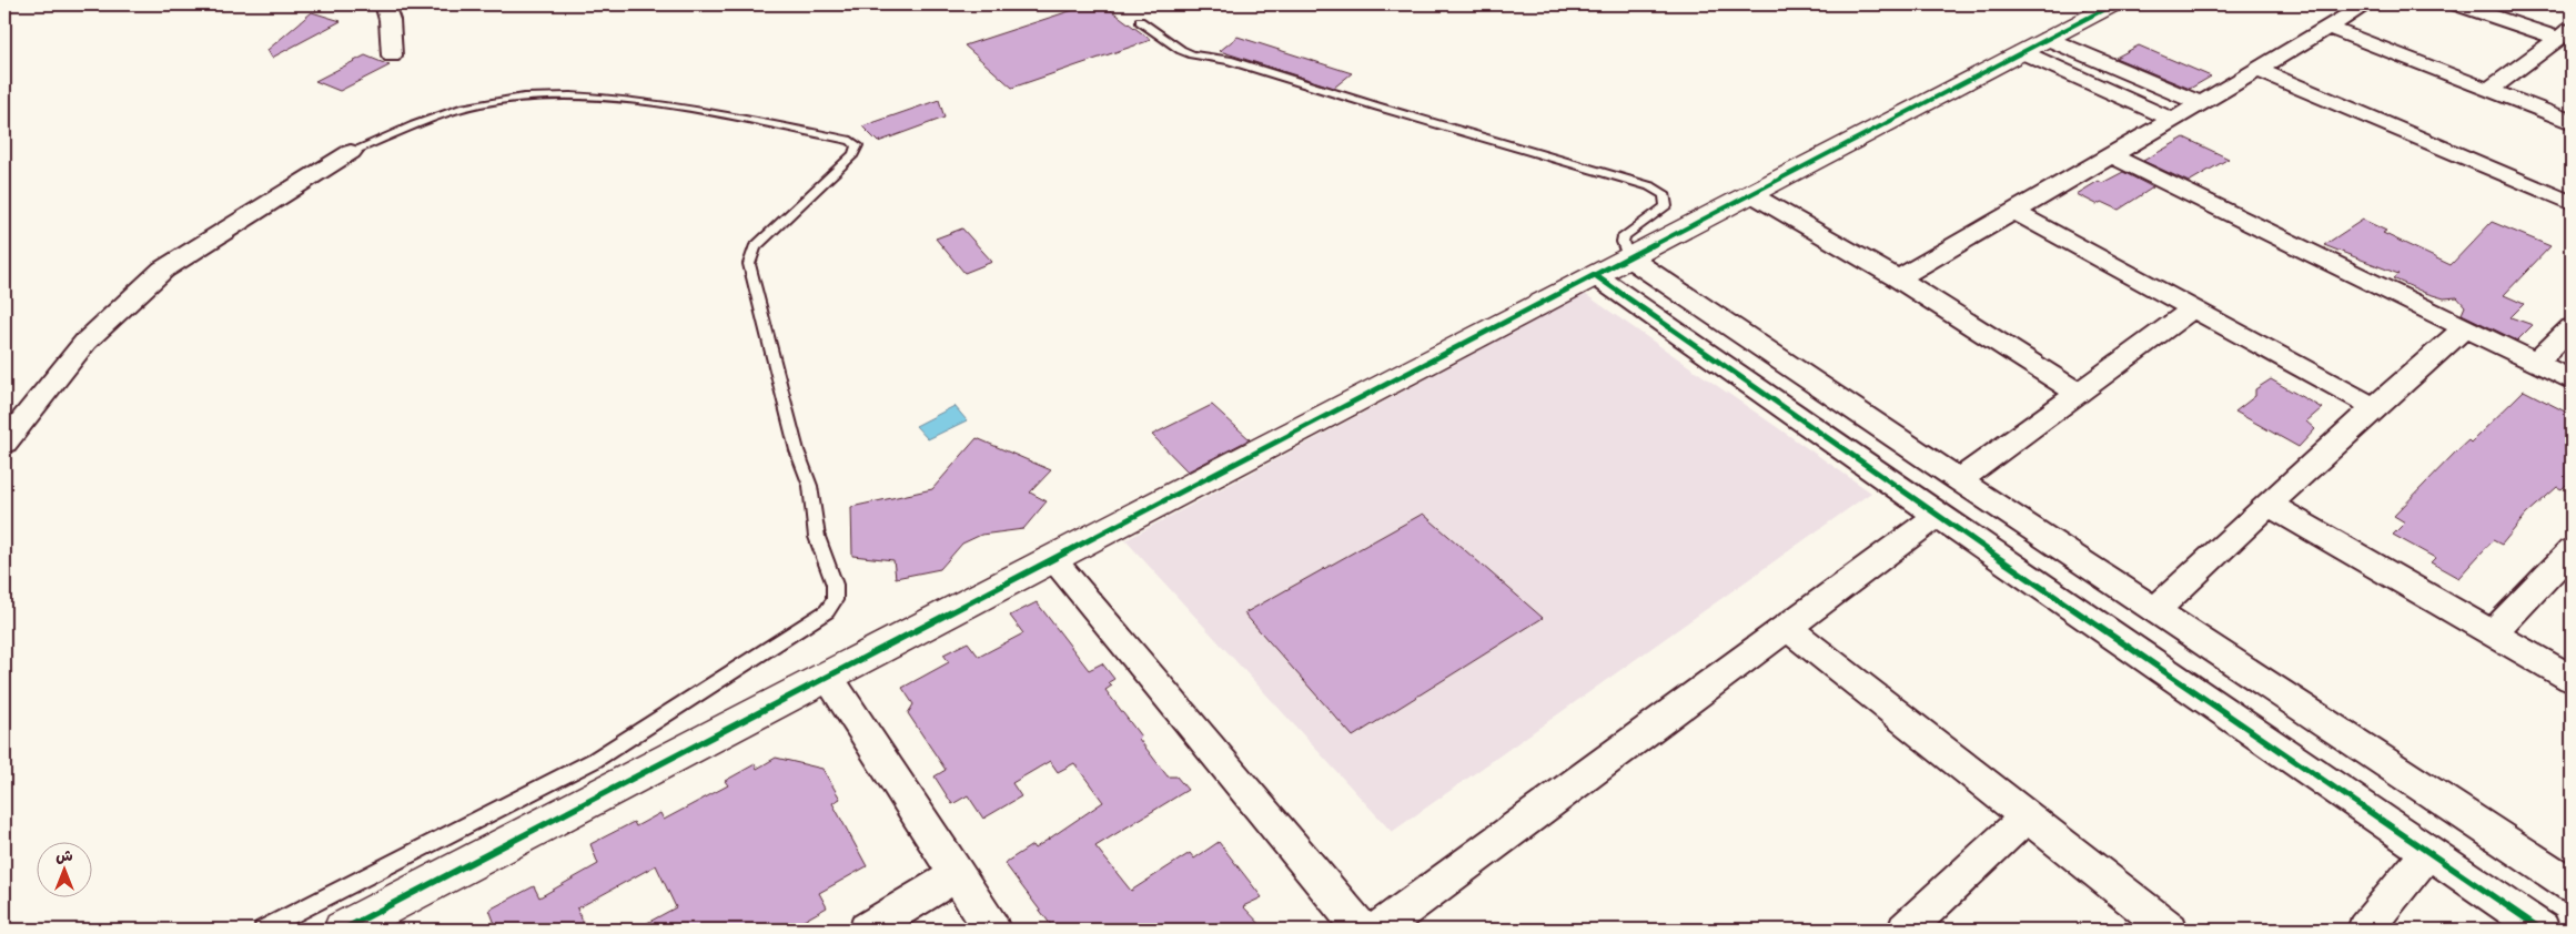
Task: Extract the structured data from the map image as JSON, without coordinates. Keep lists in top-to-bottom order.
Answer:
{
  "north": "top"
}
